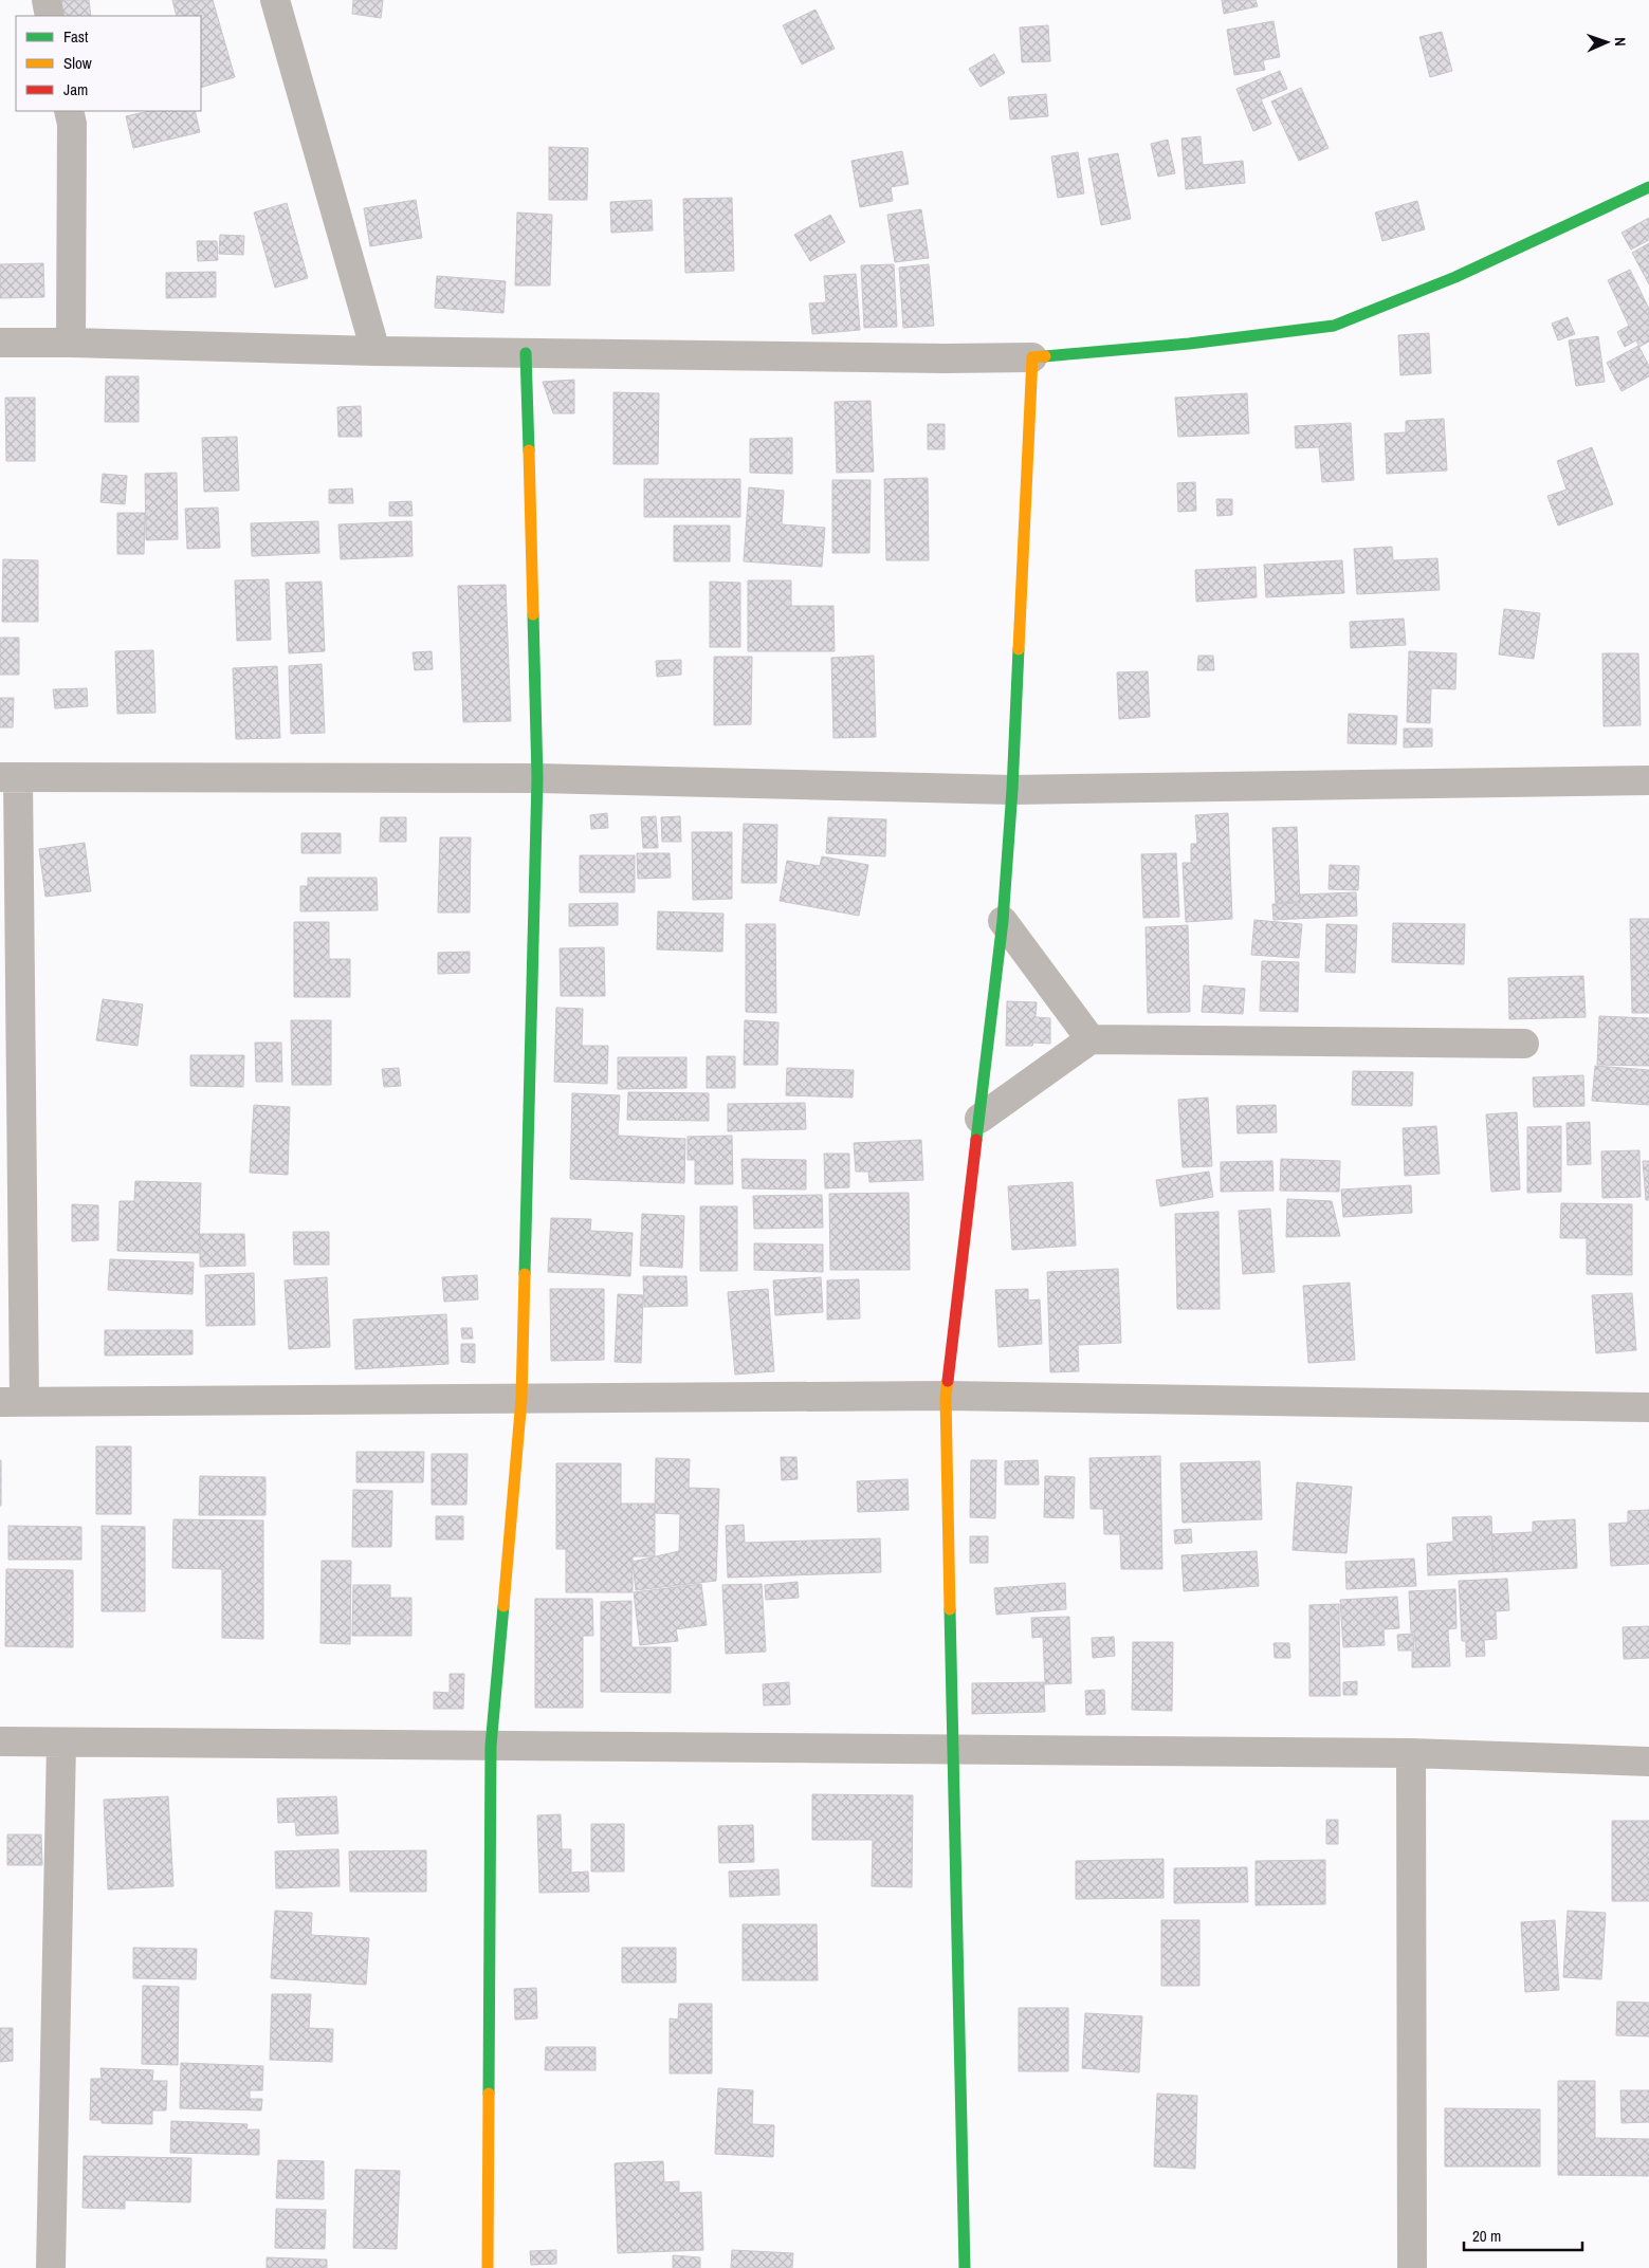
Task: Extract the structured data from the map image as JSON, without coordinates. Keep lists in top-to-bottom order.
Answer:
{
  "legend": ["Fast", "Slow", "Jam"],
  "scale_bar": "20 m",
  "north": "right"
}
